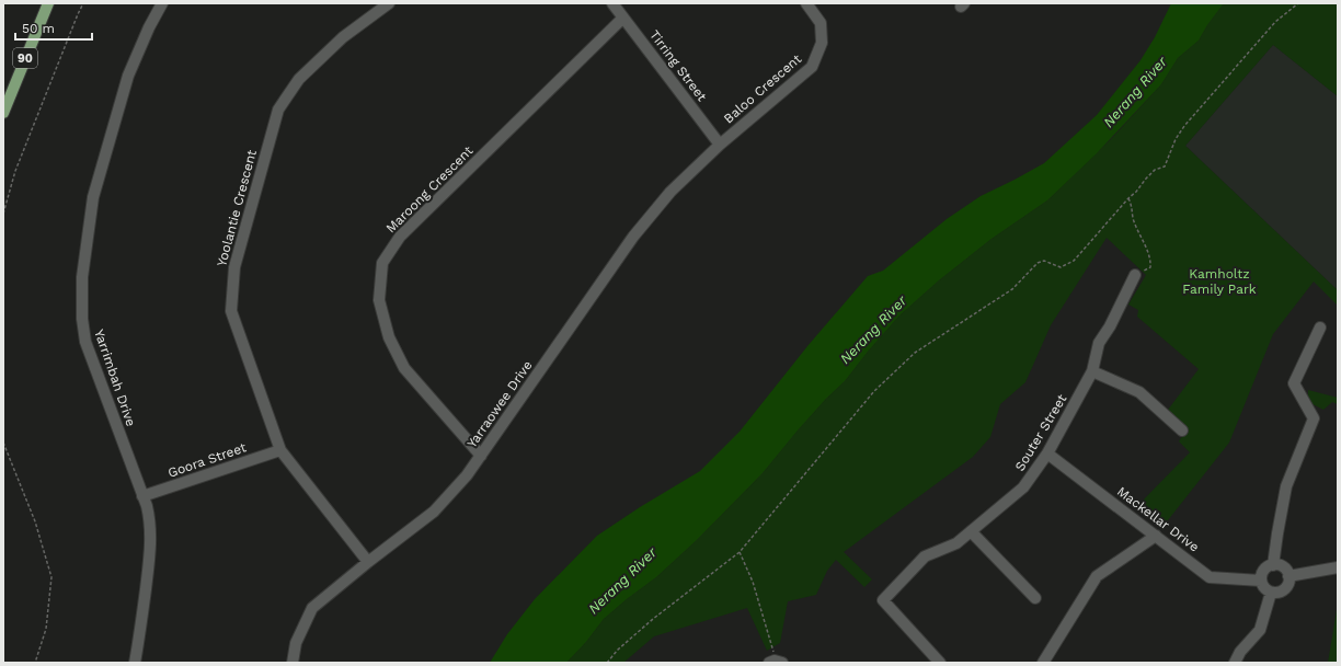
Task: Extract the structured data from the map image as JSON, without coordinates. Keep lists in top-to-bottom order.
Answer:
{
  "streets": {
    "main road": ["90"],
    "street": [
      "Tirring Street",
      "Baloo Crescent",
      "Maroong Crescent",
      "Yoolantie Crescent",
      "Yarrimbah Drive",
      "Yarraowee Drive",
      "Souter Street",
      "Goora Street",
      "Mackellar Drive"
    ]
  },
  "crossings": [
    ["Tirring Street", "Baloo Crescent"],
    ["Tirring Street", "Maroong Crescent"],
    ["Tirring Street", "Yarraowee Drive"],
    ["Baloo Crescent", "Yarraowee Drive"],
    ["Maroong Crescent", "Yarraowee Drive"],
    ["Yoolantie Crescent", "Yarraowee Drive"],
    ["Yoolantie Crescent", "Goora Street"],
    ["Yarrimbah Drive", "Goora Street"],
    ["Souter Street", "Mackellar Drive"]
  ],
  "water": ["Nerang River"],
  "parks": ["Kamholtz Family Park"],
  "scale_bar": "50 m"
}
